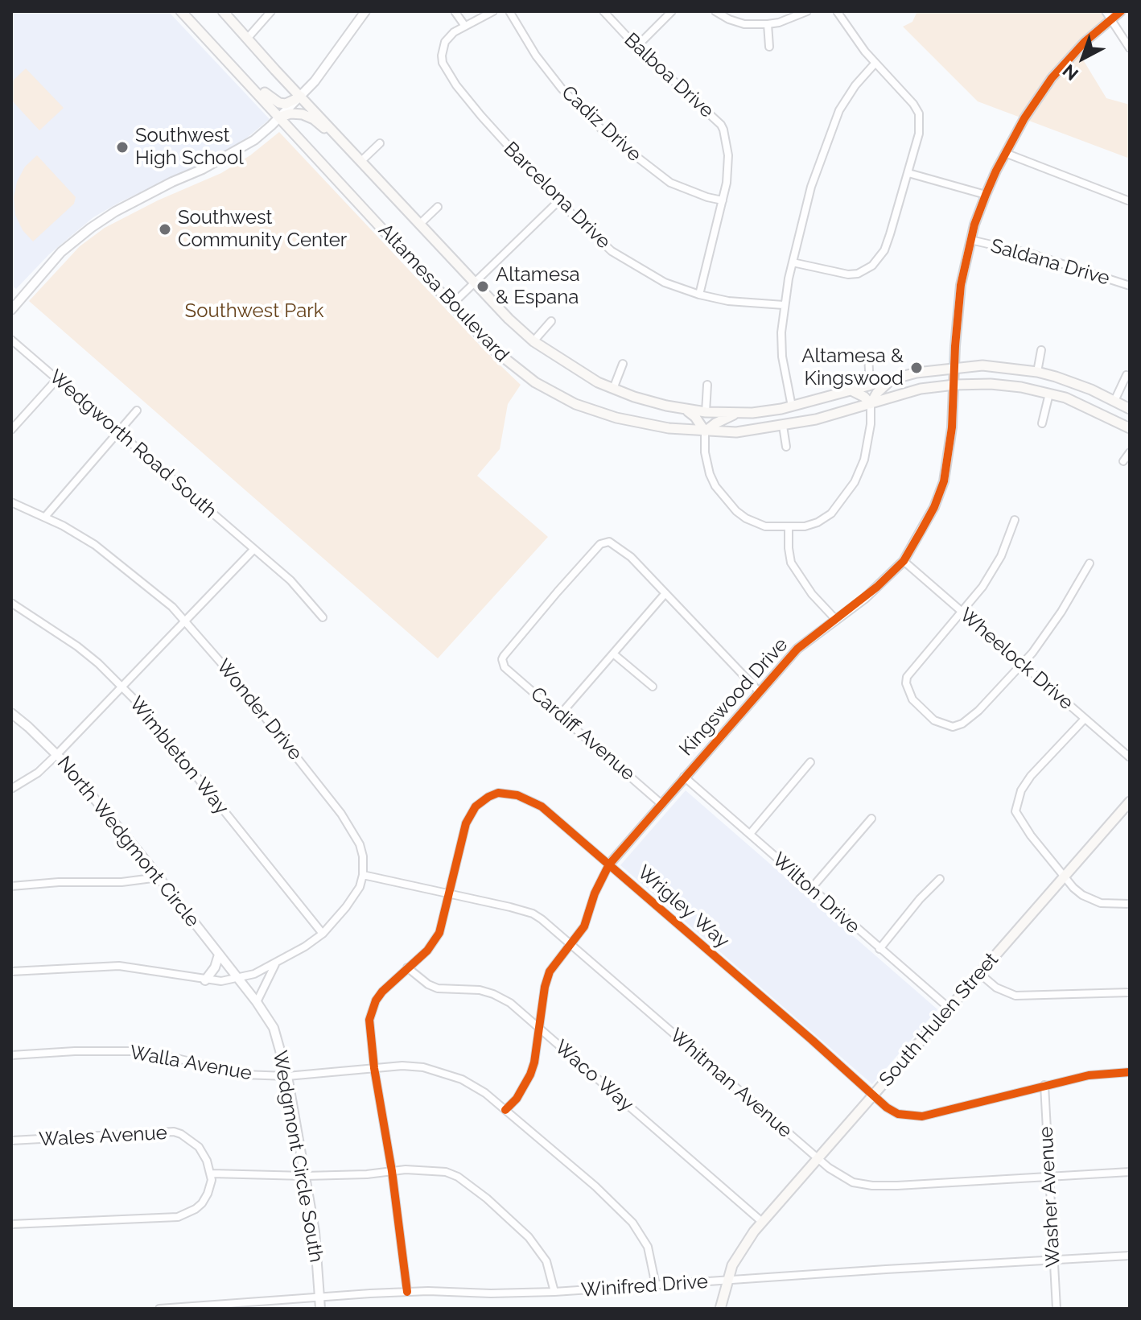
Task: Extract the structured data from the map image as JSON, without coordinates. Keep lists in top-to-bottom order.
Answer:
{
  "streets": {
    "main road": ["Altamesa Boulevard", "South Hulen Street"],
    "street": [
      "Balboa Drive",
      "Cadiz Drive",
      "Barcelona Drive",
      "Saldana Drive",
      "Wedgworth Road South",
      "Wheelock Drive",
      "Kingswood Drive",
      "Wonder Drive",
      "Cardiff Avenue",
      "Wimbleton Way",
      "North Wedgmont Circle",
      "Wilton Drive",
      "Wrigley Way",
      "Walla Avenue",
      "Waco Way",
      "Whitman Avenue",
      "Wales Avenue",
      "Wedgmont Circle South",
      "Washer Avenue",
      "Winifred Drive"
    ]
  },
  "crossings": [
    ["Balboa Drive", "Cadiz Drive"],
    ["Balboa Drive", "Barcelona Drive"],
    ["Saldana Drive", "Kingswood Drive"],
    ["Altamesa Boulevard", "Kingswood Drive"],
    ["Wheelock Drive", "Kingswood Drive"],
    ["Kingswood Drive", "Cardiff Avenue"],
    ["Kingswood Drive", "Wilton Drive"],
    ["Kingswood Drive", "Wrigley Way"],
    ["Kingswood Drive", "Walla Avenue"],
    ["Kingswood Drive", "Waco Way"],
    ["Kingswood Drive", "Whitman Avenue"],
    ["Wonder Drive", "Whitman Avenue"],
    ["North Wedgmont Circle", "Wedgmont Circle South"],
    ["Wilton Drive", "South Hulen Street"],
    ["Wrigley Way", "South Hulen Street"],
    ["Wrigley Way", "Walla Avenue"],
    ["Wrigley Way", "Waco Way"],
    ["Wrigley Way", "Whitman Avenue"],
    ["Wrigley Way", "Washer Avenue"],
    ["Wrigley Way", "Winifred Drive"],
    ["South Hulen Street", "Waco Way"],
    ["South Hulen Street", "Whitman Avenue"],
    ["South Hulen Street", "Winifred Drive"],
    ["Walla Avenue", "Wedgmont Circle South"],
    ["Walla Avenue", "Winifred Drive"],
    ["Whitman Avenue", "Washer Avenue"],
    ["Wedgmont Circle South", "Winifred Drive"],
    ["Washer Avenue", "Winifred Drive"]
  ],
  "parks": ["Southwest Park"],
  "places": [
    "Southwest High School",
    "Southwest Community Center",
    "Altamesa & Espana",
    "Altamesa & Kingswood"
  ],
  "north": "bottom left"
}
